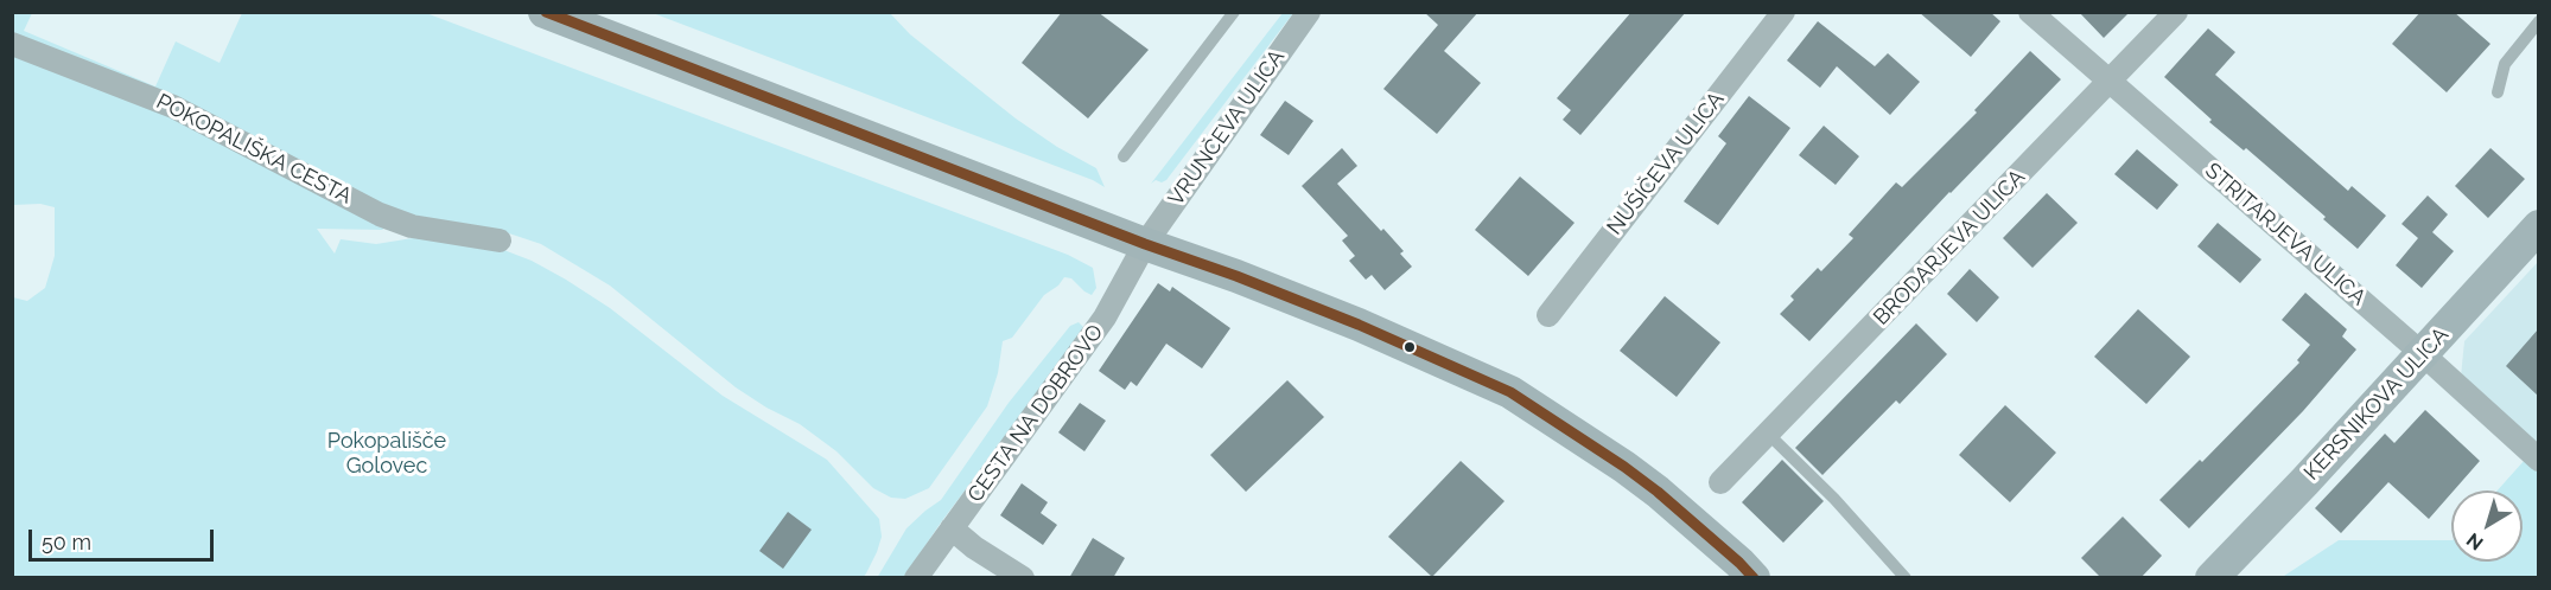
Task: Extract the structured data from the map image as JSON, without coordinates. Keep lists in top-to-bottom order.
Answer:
{
  "streets": {
    "street": [
      "VRUNČEVA ULICA",
      "POKOPALIŠKA CESTA",
      "NUŠIČEVA ULICA",
      "STRITARJEVA ULICA",
      "BRODARJEVA ULICA",
      "KERSNIKOVA ULICA",
      "CESTA NA DOBROVO"
    ]
  },
  "crossings": [
    ["VRUNČEVA ULICA", "CESTA NA DOBROVO"],
    ["STRITARJEVA ULICA", "BRODARJEVA ULICA"],
    ["STRITARJEVA ULICA", "KERSNIKOVA ULICA"]
  ],
  "parks": ["Pokopališče Golovec"],
  "scale_bar": "50 m",
  "north": "bottom left"
}
